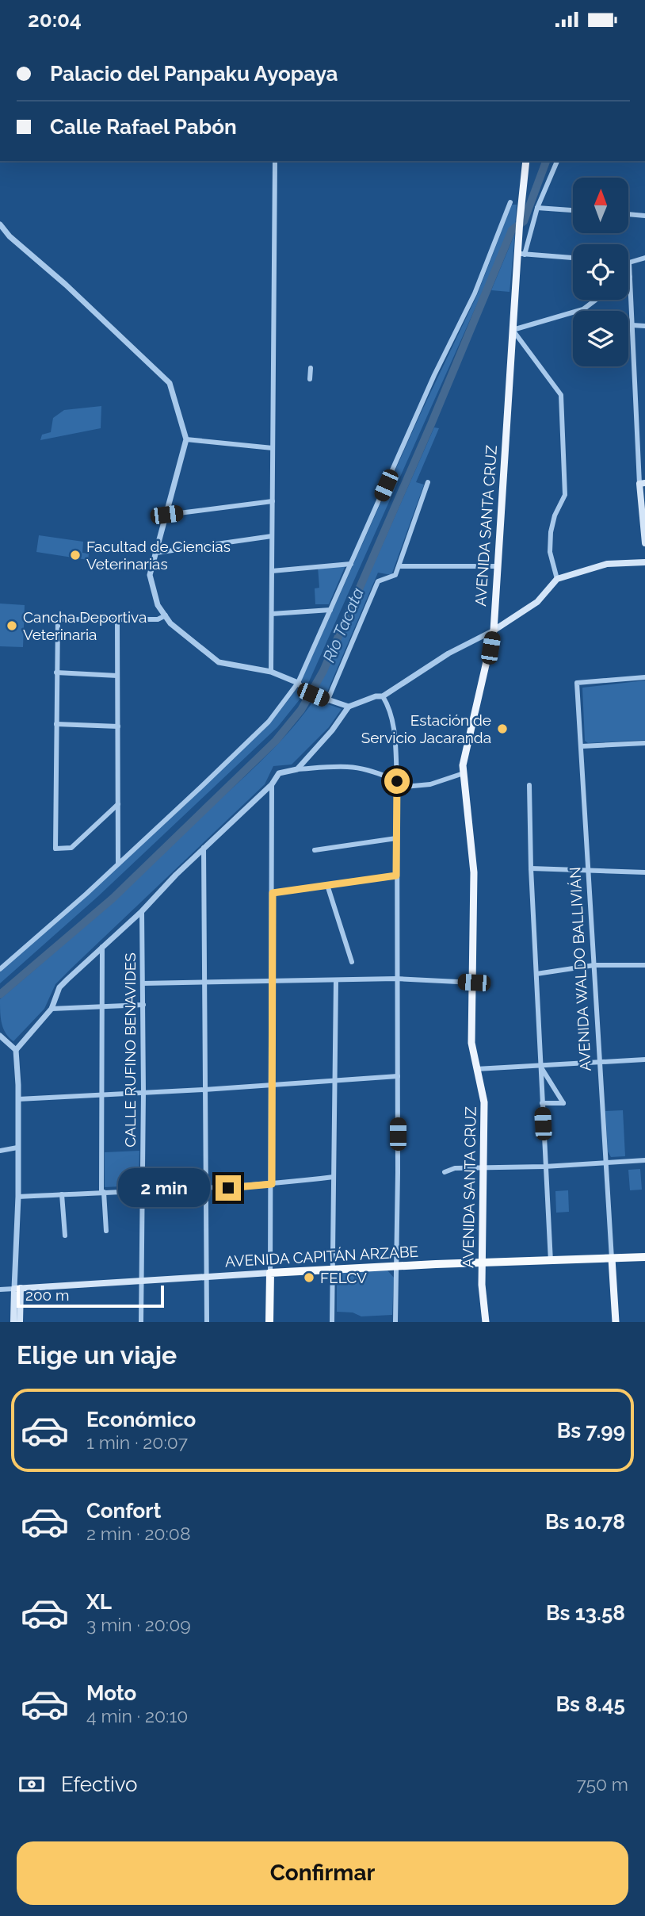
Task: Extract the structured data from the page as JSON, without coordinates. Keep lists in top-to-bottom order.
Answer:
{
  "streets": {
    "highway": ["AVENIDA CAPITÁN ARZABE"],
    "main road": ["AVENIDA SANTA CRUZ", "AVENIDA WALDO BALLIVIÁN"],
    "street": ["CALLE RUFINO BENAVIDES"]
  },
  "crossings": [
    ["AVENIDA SANTA CRUZ", "AVENIDA CAPITÁN ARZABE"],
    ["AVENIDA WALDO BALLIVIÁN", "AVENIDA CAPITÁN ARZABE"],
    ["CALLE RUFINO BENAVIDES", "AVENIDA CAPITÁN ARZABE"]
  ],
  "water": ["Río Tacata"],
  "places": [
    "Facultad de Ciencias Veterinarias",
    "Cancha Deportiva Veterinaria",
    "Estación de Servicio Jacaranda",
    "FELCV"
  ],
  "scale_bar": "200 m",
  "north": "top",
  "page": {
    "status": "20:04",
    "banner": ["Palacio del Panpaku Ayopaya", "Calle Rafael Pabón"],
    "bubble": "2 min",
    "scale": "200 m",
    "heading": "Elige un viaje",
    "list": [
      {
        "name": "Económico",
        "note": "1 min · 20:07",
        "value": "Bs 7.99"
      },
      {
        "name": "Confort",
        "note": "2 min · 20:08",
        "value": "Bs 10.78"
      },
      {
        "name": "XL",
        "note": "3 min · 20:09",
        "value": "Bs 13.58"
      },
      {
        "name": "Moto",
        "note": "4 min · 20:10",
        "value": "Bs 8.45"
      }
    ],
    "pay": ["Efectivo", "750 m"],
    "buttons": "Confirmar"
  }
}
